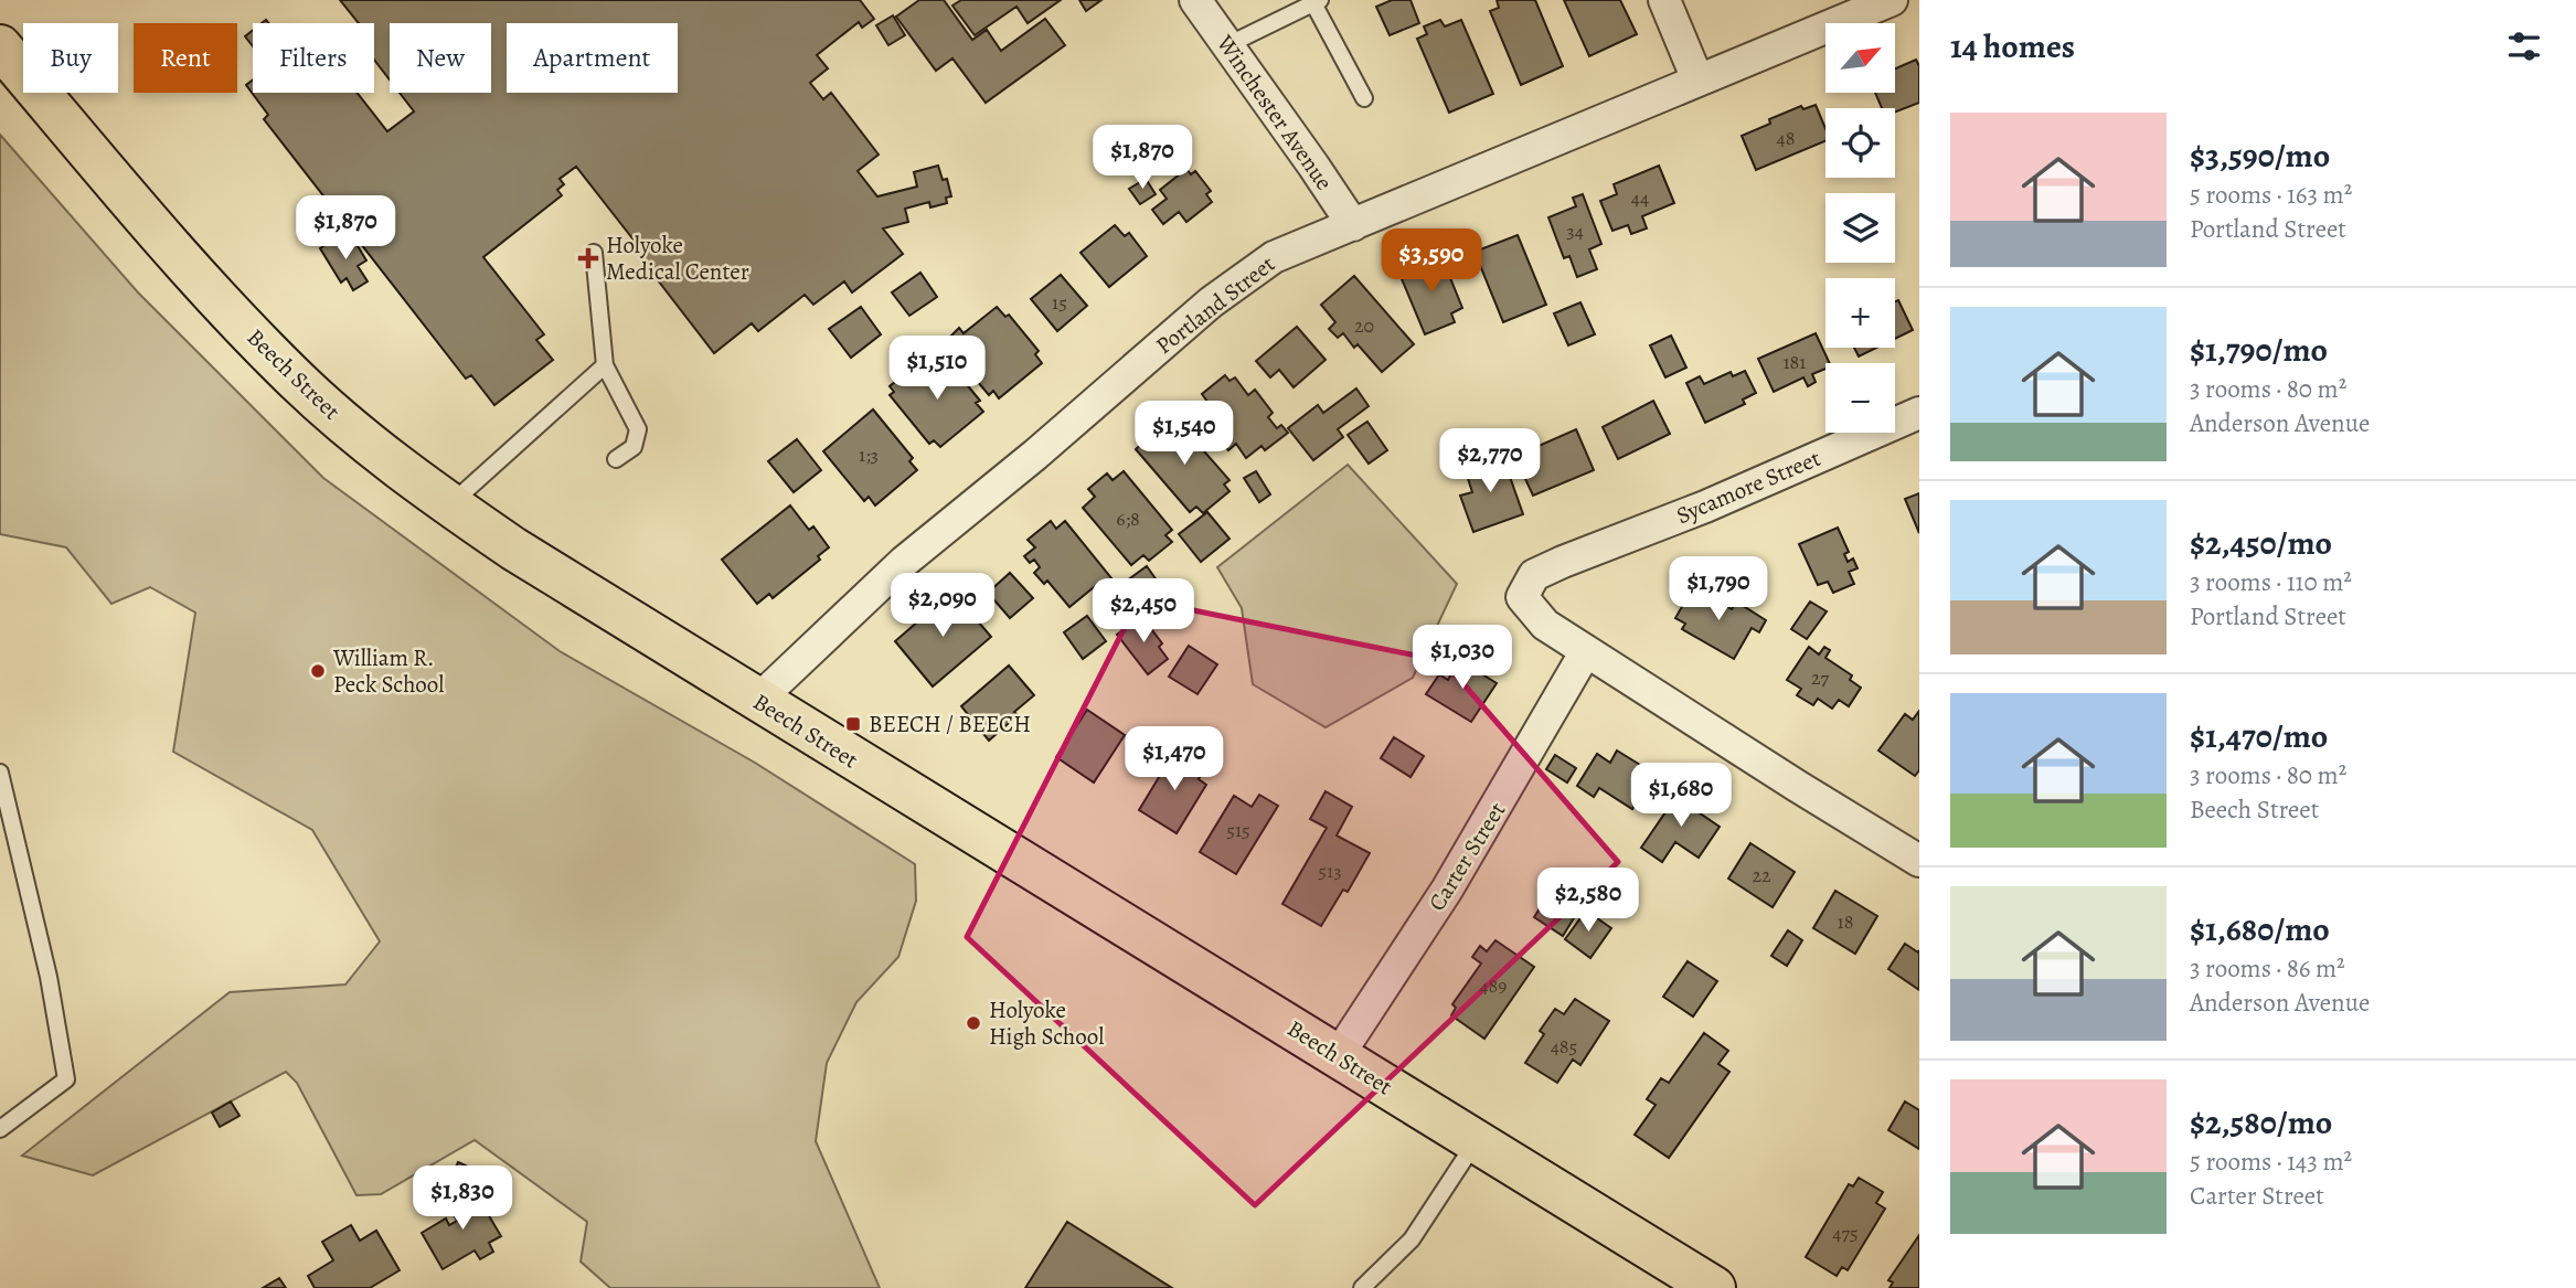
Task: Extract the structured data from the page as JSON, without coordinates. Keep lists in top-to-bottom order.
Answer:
{
  "streets": {
    "main road": ["Beech Street"],
    "street": [
      "Winchester Avenue",
      "Portland Street",
      "Sycamore Street",
      "Carter Street"
    ]
  },
  "crossings": [
    ["Winchester Avenue", "Portland Street"],
    ["Portland Street", "Beech Street"],
    ["Beech Street", "Carter Street"],
    ["Sycamore Street", "Carter Street"]
  ],
  "places": {
    "health": ["Holyoke Medical Center"],
    "other": ["William R. Peck School", "Holyoke High School"],
    "transit": ["BEECH / BEECH"]
  },
  "house_numbers": [
    "48",
    "44",
    "34",
    "15",
    "20",
    "181",
    "1;3",
    "6;8",
    "27",
    "515",
    "513",
    "22",
    "18",
    "489",
    "485",
    "475"
  ],
  "north": "top right",
  "page": {
    "heading": "14 homes",
    "map_buttons": ["+", "−"],
    "chip": [
      "Buy",
      "Rent",
      "Filters",
      "New",
      "Apartment"
    ],
    "list": [
      {
        "name": "$3,590/mo",
        "note": "5 rooms · 163 m² · Portland Street"
      },
      {
        "name": "$1,790/mo",
        "note": "3 rooms · 80 m² · Anderson Avenue"
      },
      {
        "name": "$2,450/mo",
        "note": "3 rooms · 110 m² · Portland Street"
      },
      {
        "name": "$1,470/mo",
        "note": "3 rooms · 80 m² · Beech Street"
      },
      {
        "name": "$1,680/mo",
        "note": "3 rooms · 86 m² · Anderson Avenue"
      },
      {
        "name": "$2,580/mo",
        "note": "5 rooms · 143 m² · Carter Street"
      }
    ],
    "price": [
      "$1,870",
      "$1,870",
      "$3,590",
      "$1,510",
      "$1,540",
      "$2,770",
      "$1,790",
      "$2,090",
      "$2,450",
      "$1,030",
      "$1,470",
      "$1,680",
      "$2,580",
      "$1,830"
    ]
  }
}
